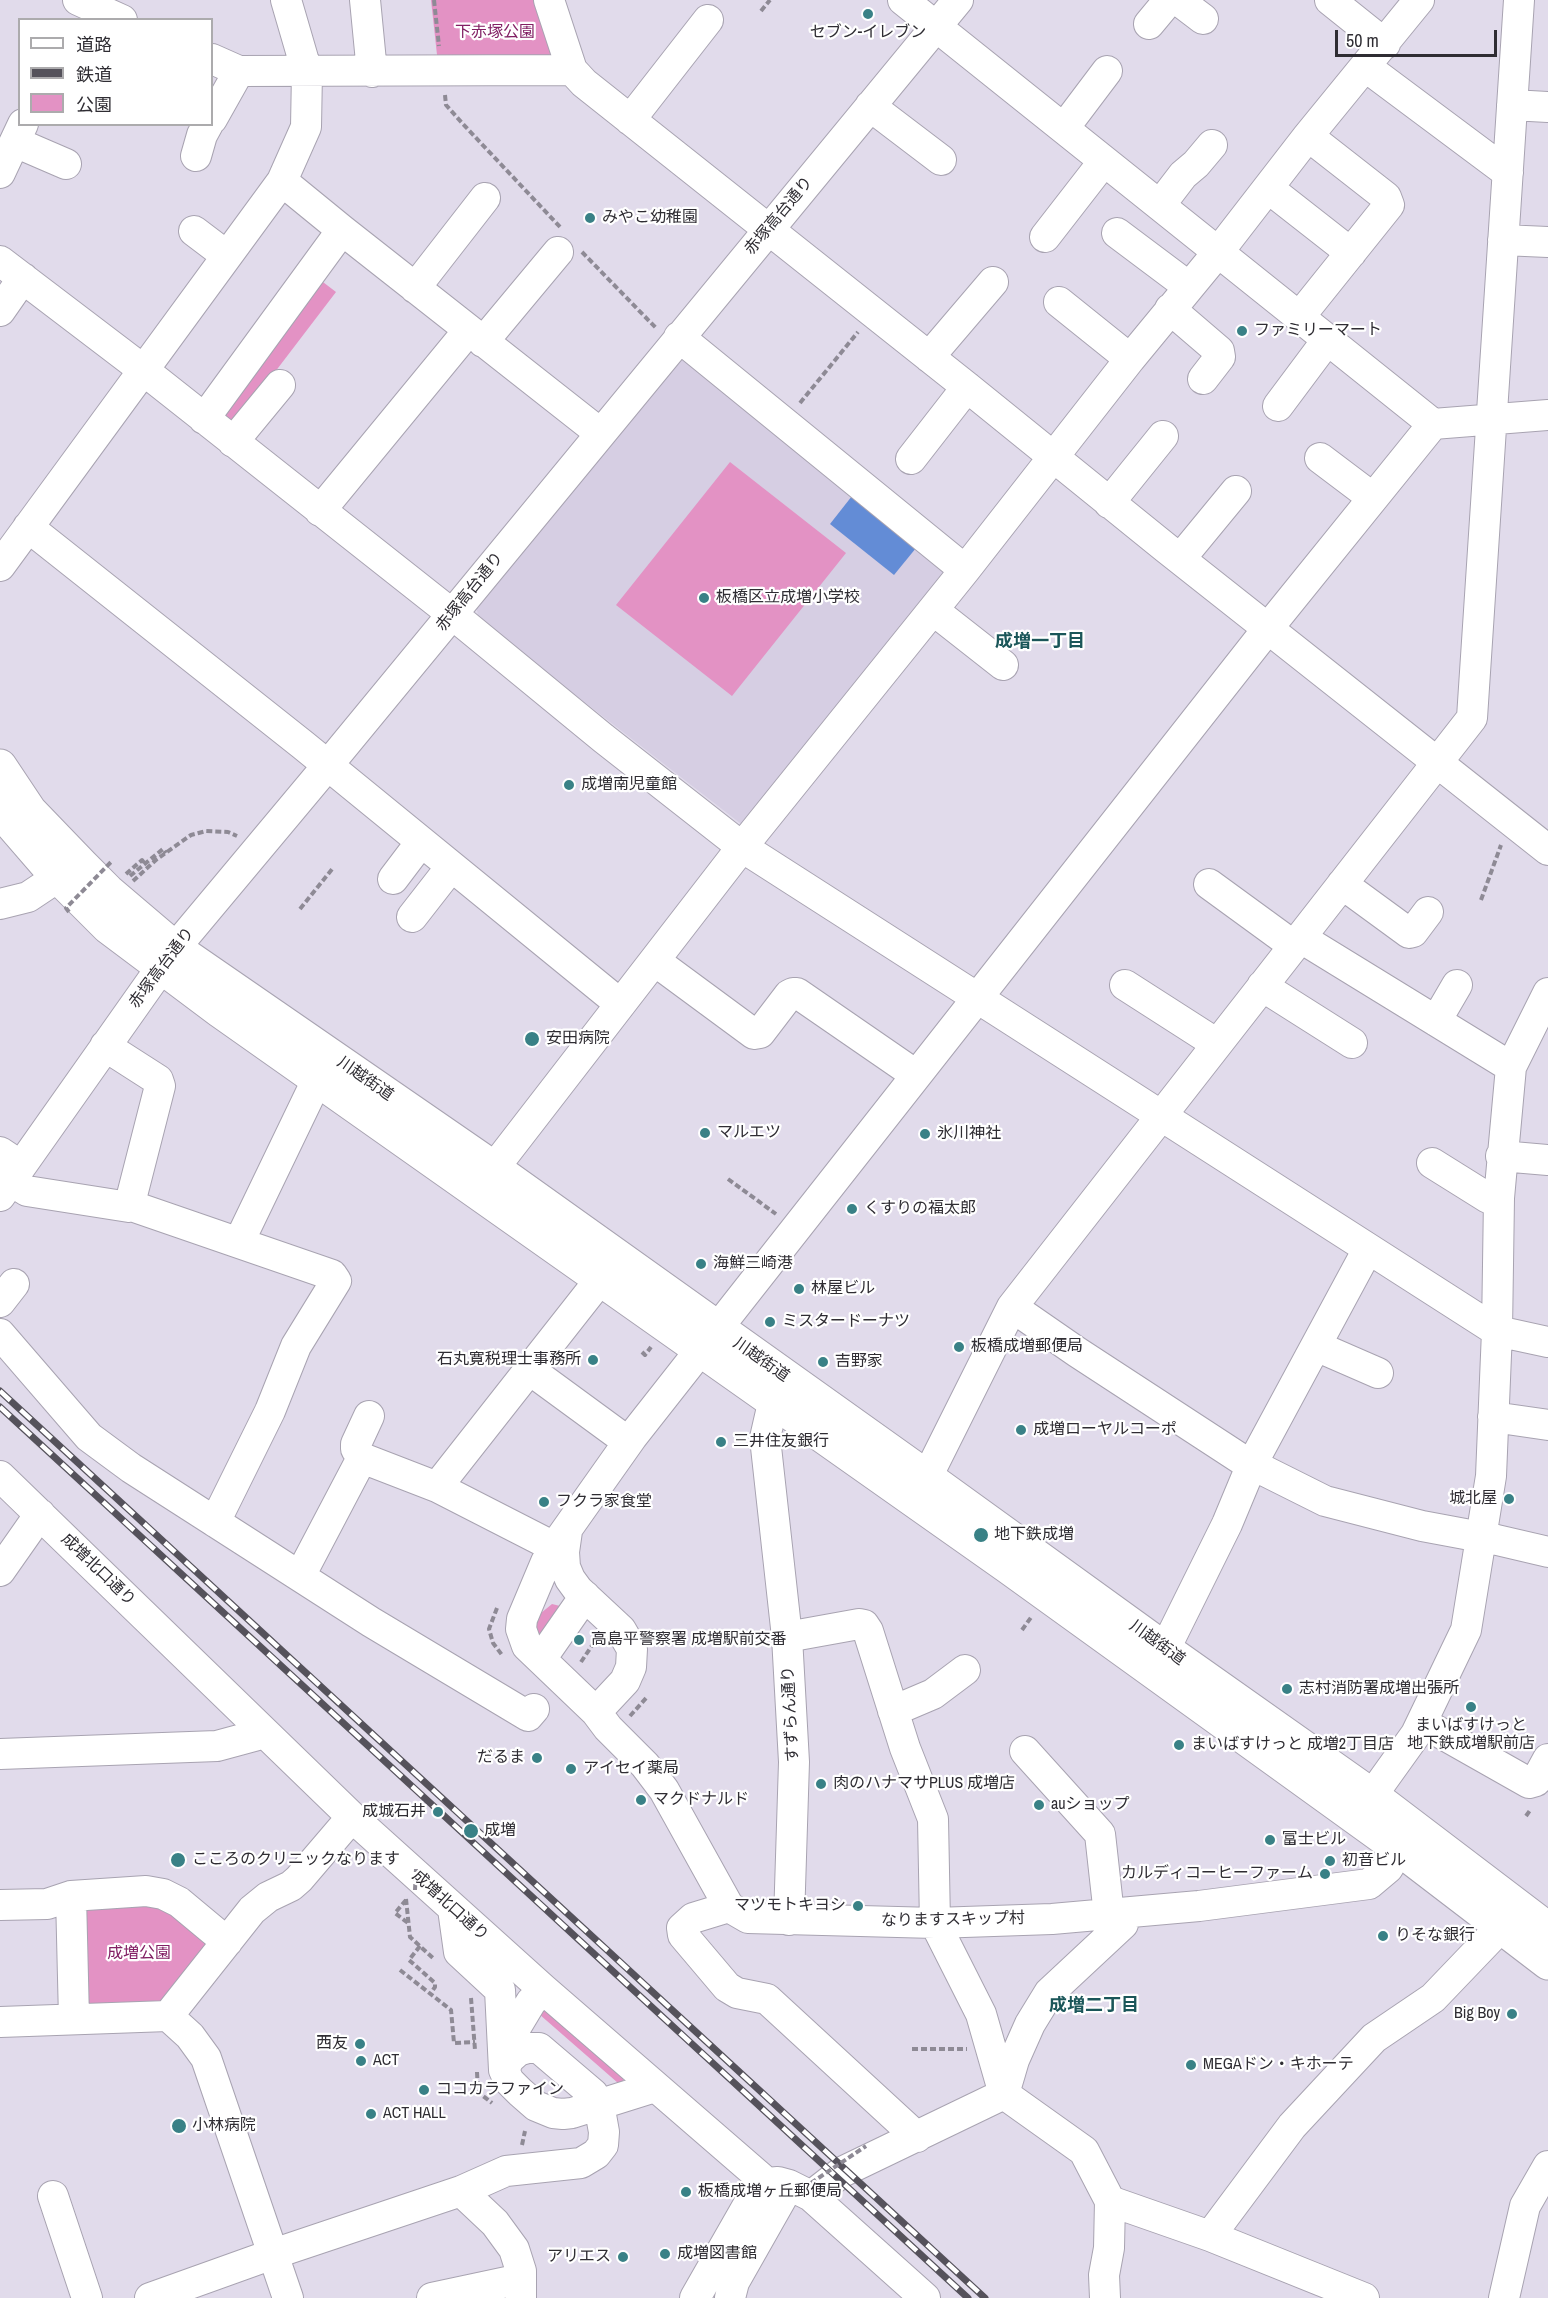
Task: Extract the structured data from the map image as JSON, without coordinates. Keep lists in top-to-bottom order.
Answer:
{
  "streets": {
    "highway": ["川越街道"],
    "street": [
      "赤塚高台通り",
      "成増北口通り",
      "すずらん通り",
      "なりますスキップ村"
    ]
  },
  "crossings": [
    ["赤塚高台通り", "川越街道"],
    ["川越街道", "すずらん通り"],
    ["川越街道", "なりますスキップ村"],
    ["すずらん通り", "なりますスキップ村"]
  ],
  "districts": ["成増一丁目", "成増二丁目"],
  "parks": ["下赤塚公園", "成増公園"],
  "places": [
    "セブン-イレブン",
    "みやこ幼稚園",
    "ファミリーマート",
    "板橋区立成増小学校",
    "成増南児童館",
    "安田病院",
    "マルエツ",
    "氷川神社",
    "くすりの福太郎",
    "海鮮三崎港",
    "林屋ビル",
    "ミスタードーナツ",
    "板橋成増郵便局",
    "石丸寛税理士事務所",
    "吉野家",
    "成増ローヤルコーポ",
    "三井住友銀行",
    "城北屋",
    "フクラ家食堂",
    "地下鉄成増",
    "高島平警察署 成増駅前交番",
    "志村消防署成増出張所",
    "まいばすけっと 地下鉄成増駅前店",
    "まいばすけっと 成増2丁目店",
    "だるま",
    "アイセイ薬局",
    "肉のハナマサPLUS 成増店",
    "マクドナルド",
    "auショップ",
    "成城石井",
    "成増",
    "富士ビル",
    "こころのクリニックなります",
    "初音ビル",
    "カルディコーヒーファーム",
    "マツモトキヨシ",
    "りそな銀行",
    "Big Boy",
    "西友",
    "ACT",
    "MEGAドン・キホーテ",
    "ココカラファイン",
    "ACT HALL",
    "小林病院",
    "板橋成増ヶ丘郵便局",
    "成増図書館",
    "アリエス"
  ],
  "legend": ["道路", "鉄道", "公園"],
  "scale_bar": "50 m"
}
